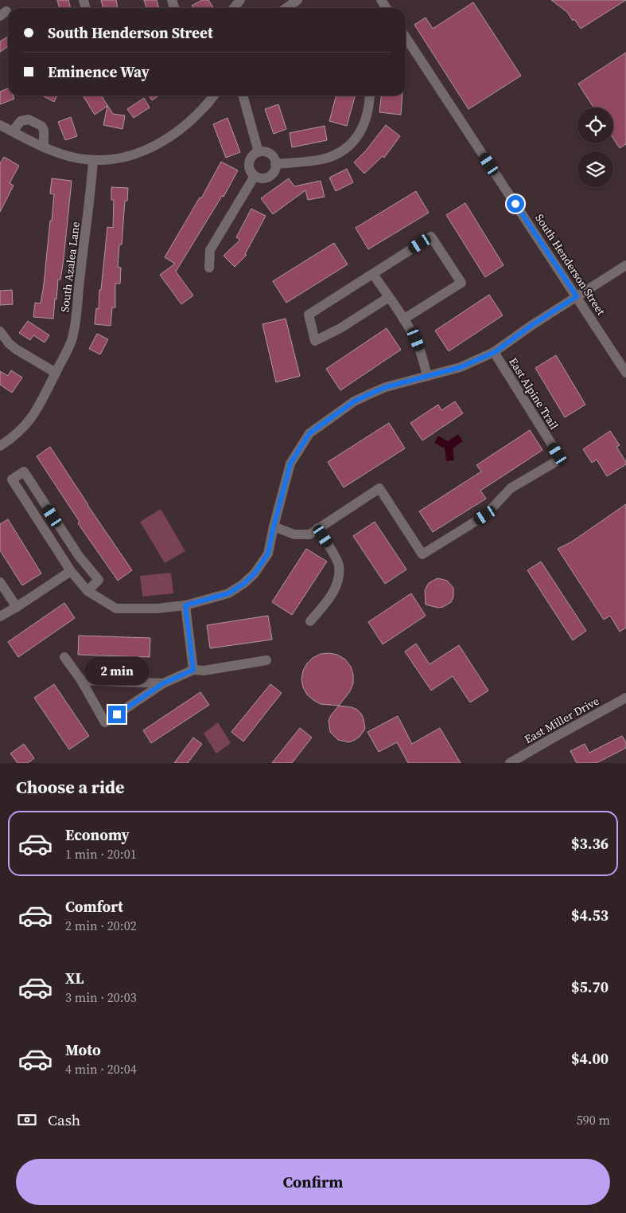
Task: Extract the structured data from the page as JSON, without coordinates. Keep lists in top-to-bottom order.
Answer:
{
  "streets": {
    "street": [
      "South Henderson Street",
      "South Azalea Lane",
      "East Alpine Trail",
      "East Miller Drive"
    ]
  },
  "page": {
    "banner": ["South Henderson Street", "Eminence Way"],
    "bubble": "2 min",
    "heading": "Choose a ride",
    "list": [
      {
        "name": "Economy",
        "note": "1 min · 20:01",
        "value": "$3.36"
      },
      {
        "name": "Comfort",
        "note": "2 min · 20:02",
        "value": "$4.53"
      },
      {
        "name": "XL",
        "note": "3 min · 20:03",
        "value": "$5.70"
      },
      {
        "name": "Moto",
        "note": "4 min · 20:04",
        "value": "$4.00"
      }
    ],
    "pay": ["Cash", "590 m"],
    "buttons": "Confirm"
  }
}
